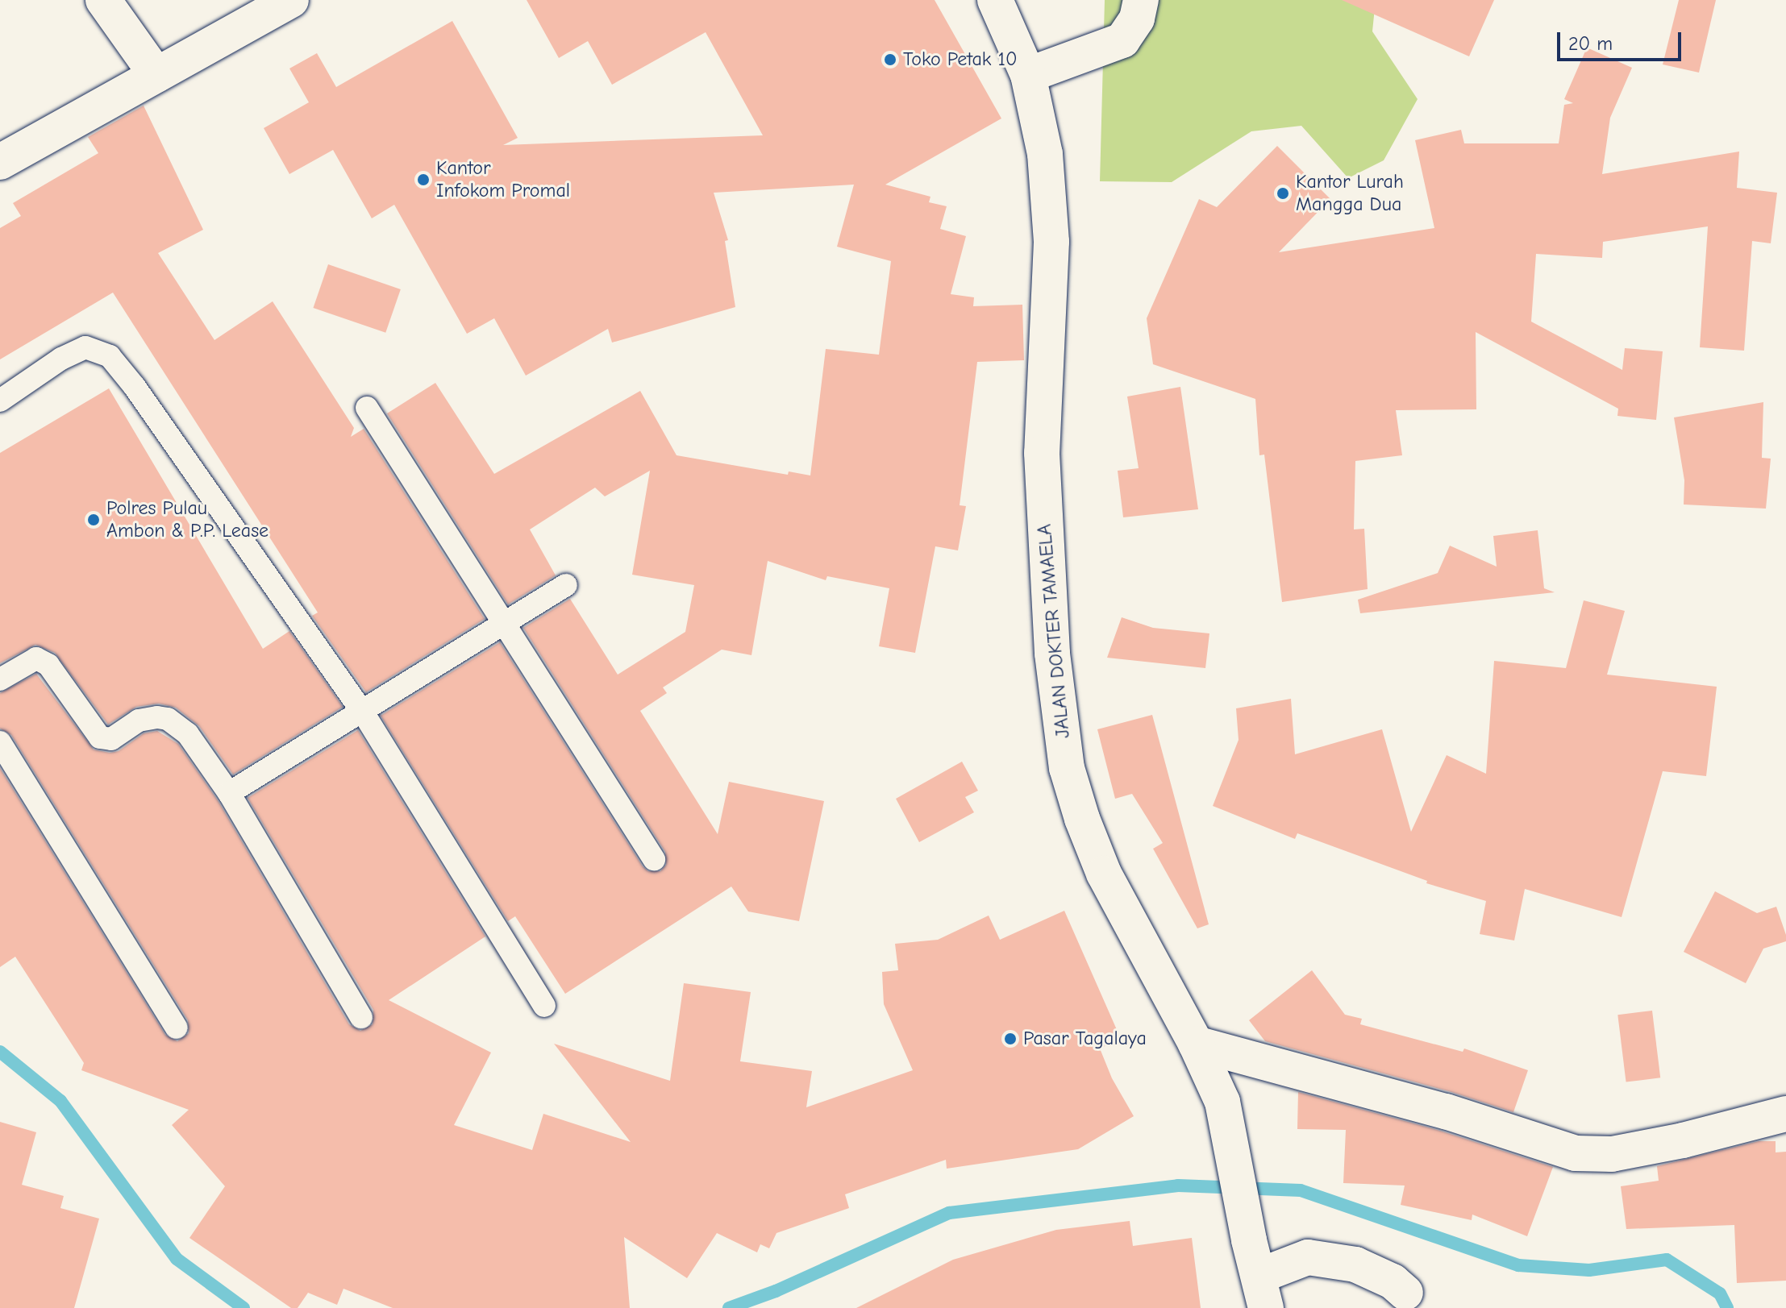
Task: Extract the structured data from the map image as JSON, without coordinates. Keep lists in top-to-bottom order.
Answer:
{
  "streets": {
    "street": ["JALAN DOKTER TAMAELA"]
  },
  "places": [
    "Toko Petak 10",
    "Kantor Infokom Promal",
    "Kantor Lurah Mangga Dua",
    "Polres Pulau Ambon & P.P. Lease",
    "Pasar Tagalaya"
  ],
  "scale_bar": "20 m"
}
